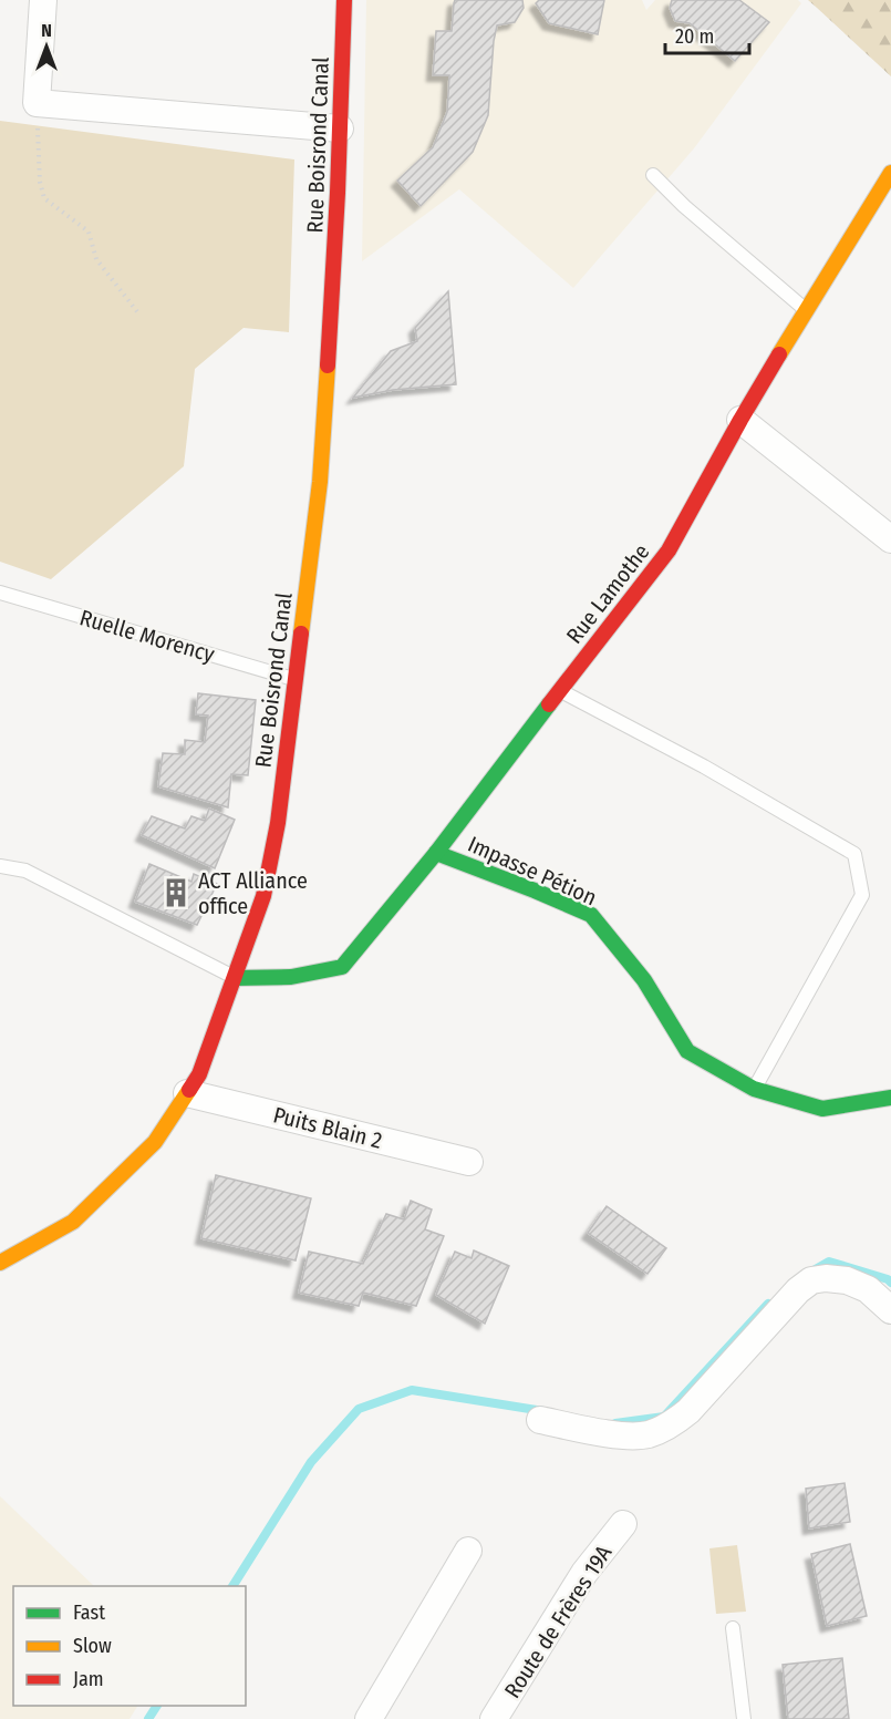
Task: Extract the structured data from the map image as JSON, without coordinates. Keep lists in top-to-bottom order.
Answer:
{
  "streets": {
    "street": [
      "Rue Boisrond Canal",
      "Rue Lamothe",
      "Impasse Pétion",
      "Puits Blain 2",
      "Route de Frères 19A"
    ],
    "lane": ["Ruelle Morency"]
  },
  "crossings": [
    ["Rue Boisrond Canal", "Rue Lamothe"],
    ["Rue Boisrond Canal", "Ruelle Morency"],
    ["Rue Boisrond Canal", "Puits Blain 2"],
    ["Rue Lamothe", "Impasse Pétion"]
  ],
  "places": {
    "building": ["ACT Alliance office"]
  },
  "legend": ["Fast", "Slow", "Jam"],
  "scale_bar": "20 m",
  "north": "top"
}
